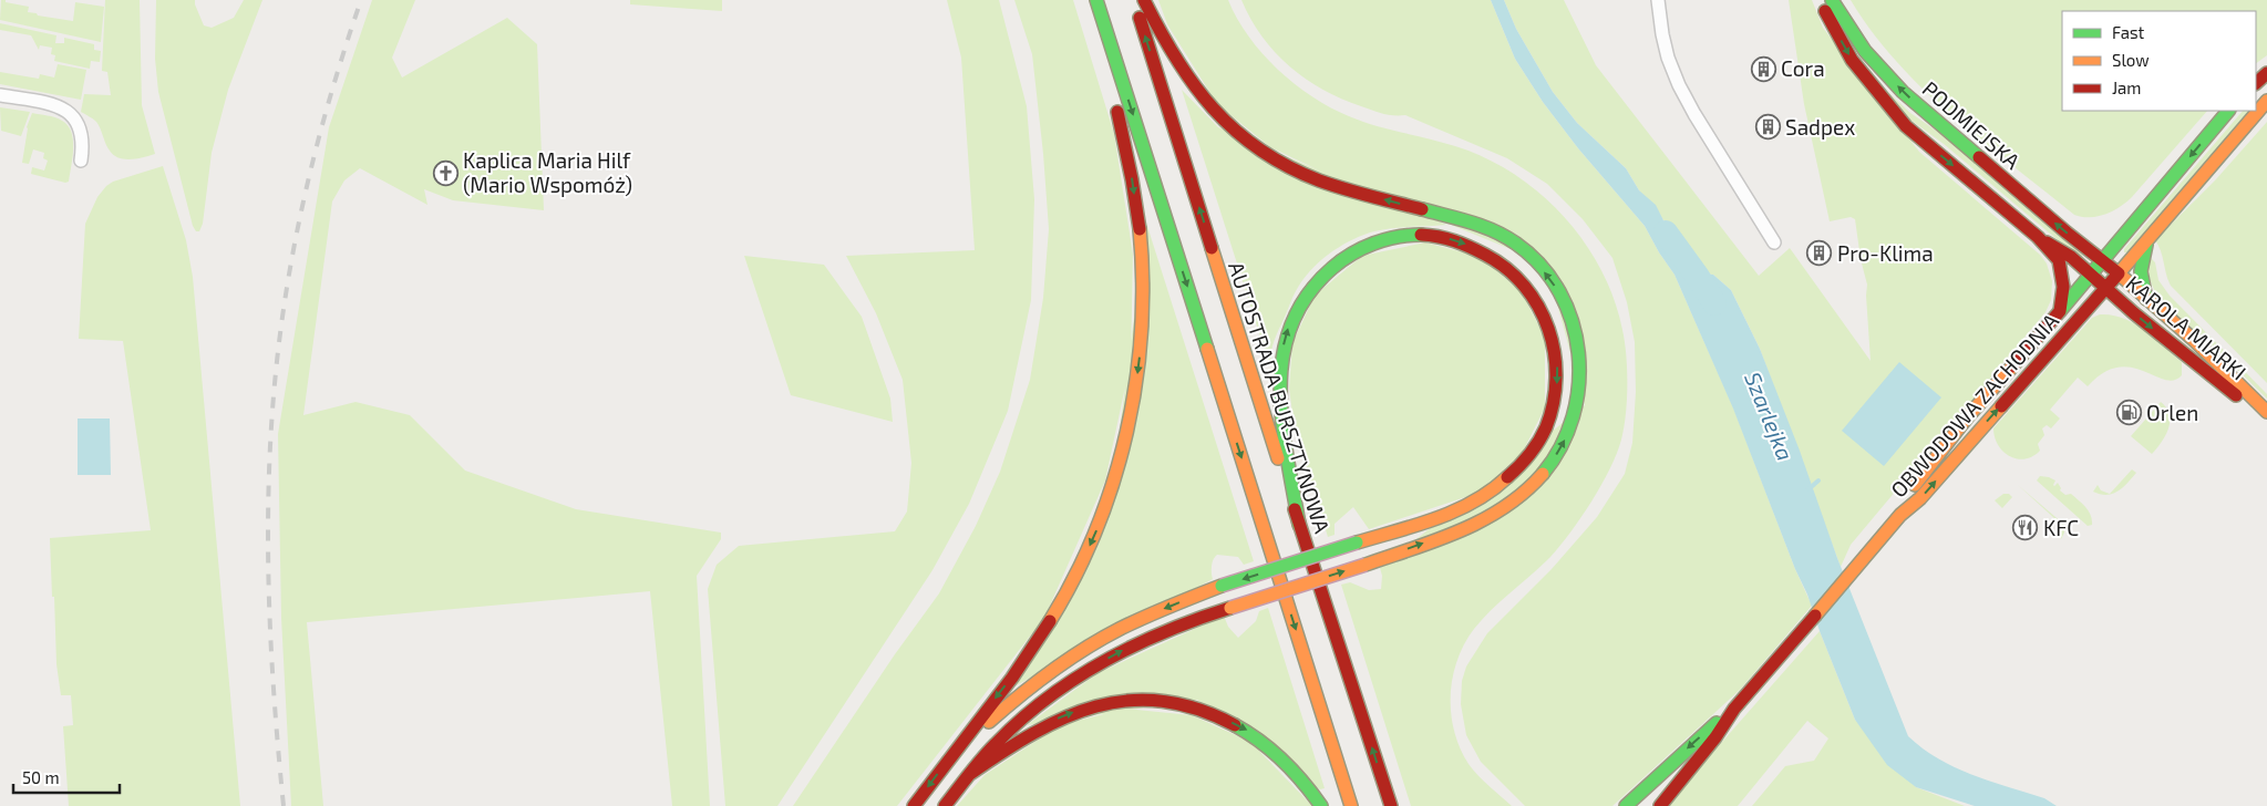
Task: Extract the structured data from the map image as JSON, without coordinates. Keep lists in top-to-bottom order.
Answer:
{
  "streets": {
    "main road": [
      "PODMIEJSKA",
      "KAROLA MIARKI",
      "AUTOSTRADA BURSZTYNOWA",
      "OBWODOWA ZACHODNIA"
    ]
  },
  "crossings": [
    ["PODMIEJSKA", "KAROLA MIARKI"],
    ["PODMIEJSKA", "OBWODOWA ZACHODNIA"],
    ["KAROLA MIARKI", "OBWODOWA ZACHODNIA"]
  ],
  "water": ["Szarlejka"],
  "places": {
    "building": ["Cora", "Sadpex", "Pro-Klima"],
    "church": ["Kaplica Maria Hilf (Mario Wspomóż)"],
    "fuel station": ["Orlen"],
    "restaurant": ["KFC"]
  },
  "legend": ["Fast", "Slow", "Jam"],
  "scale_bar": "50 m"
}
